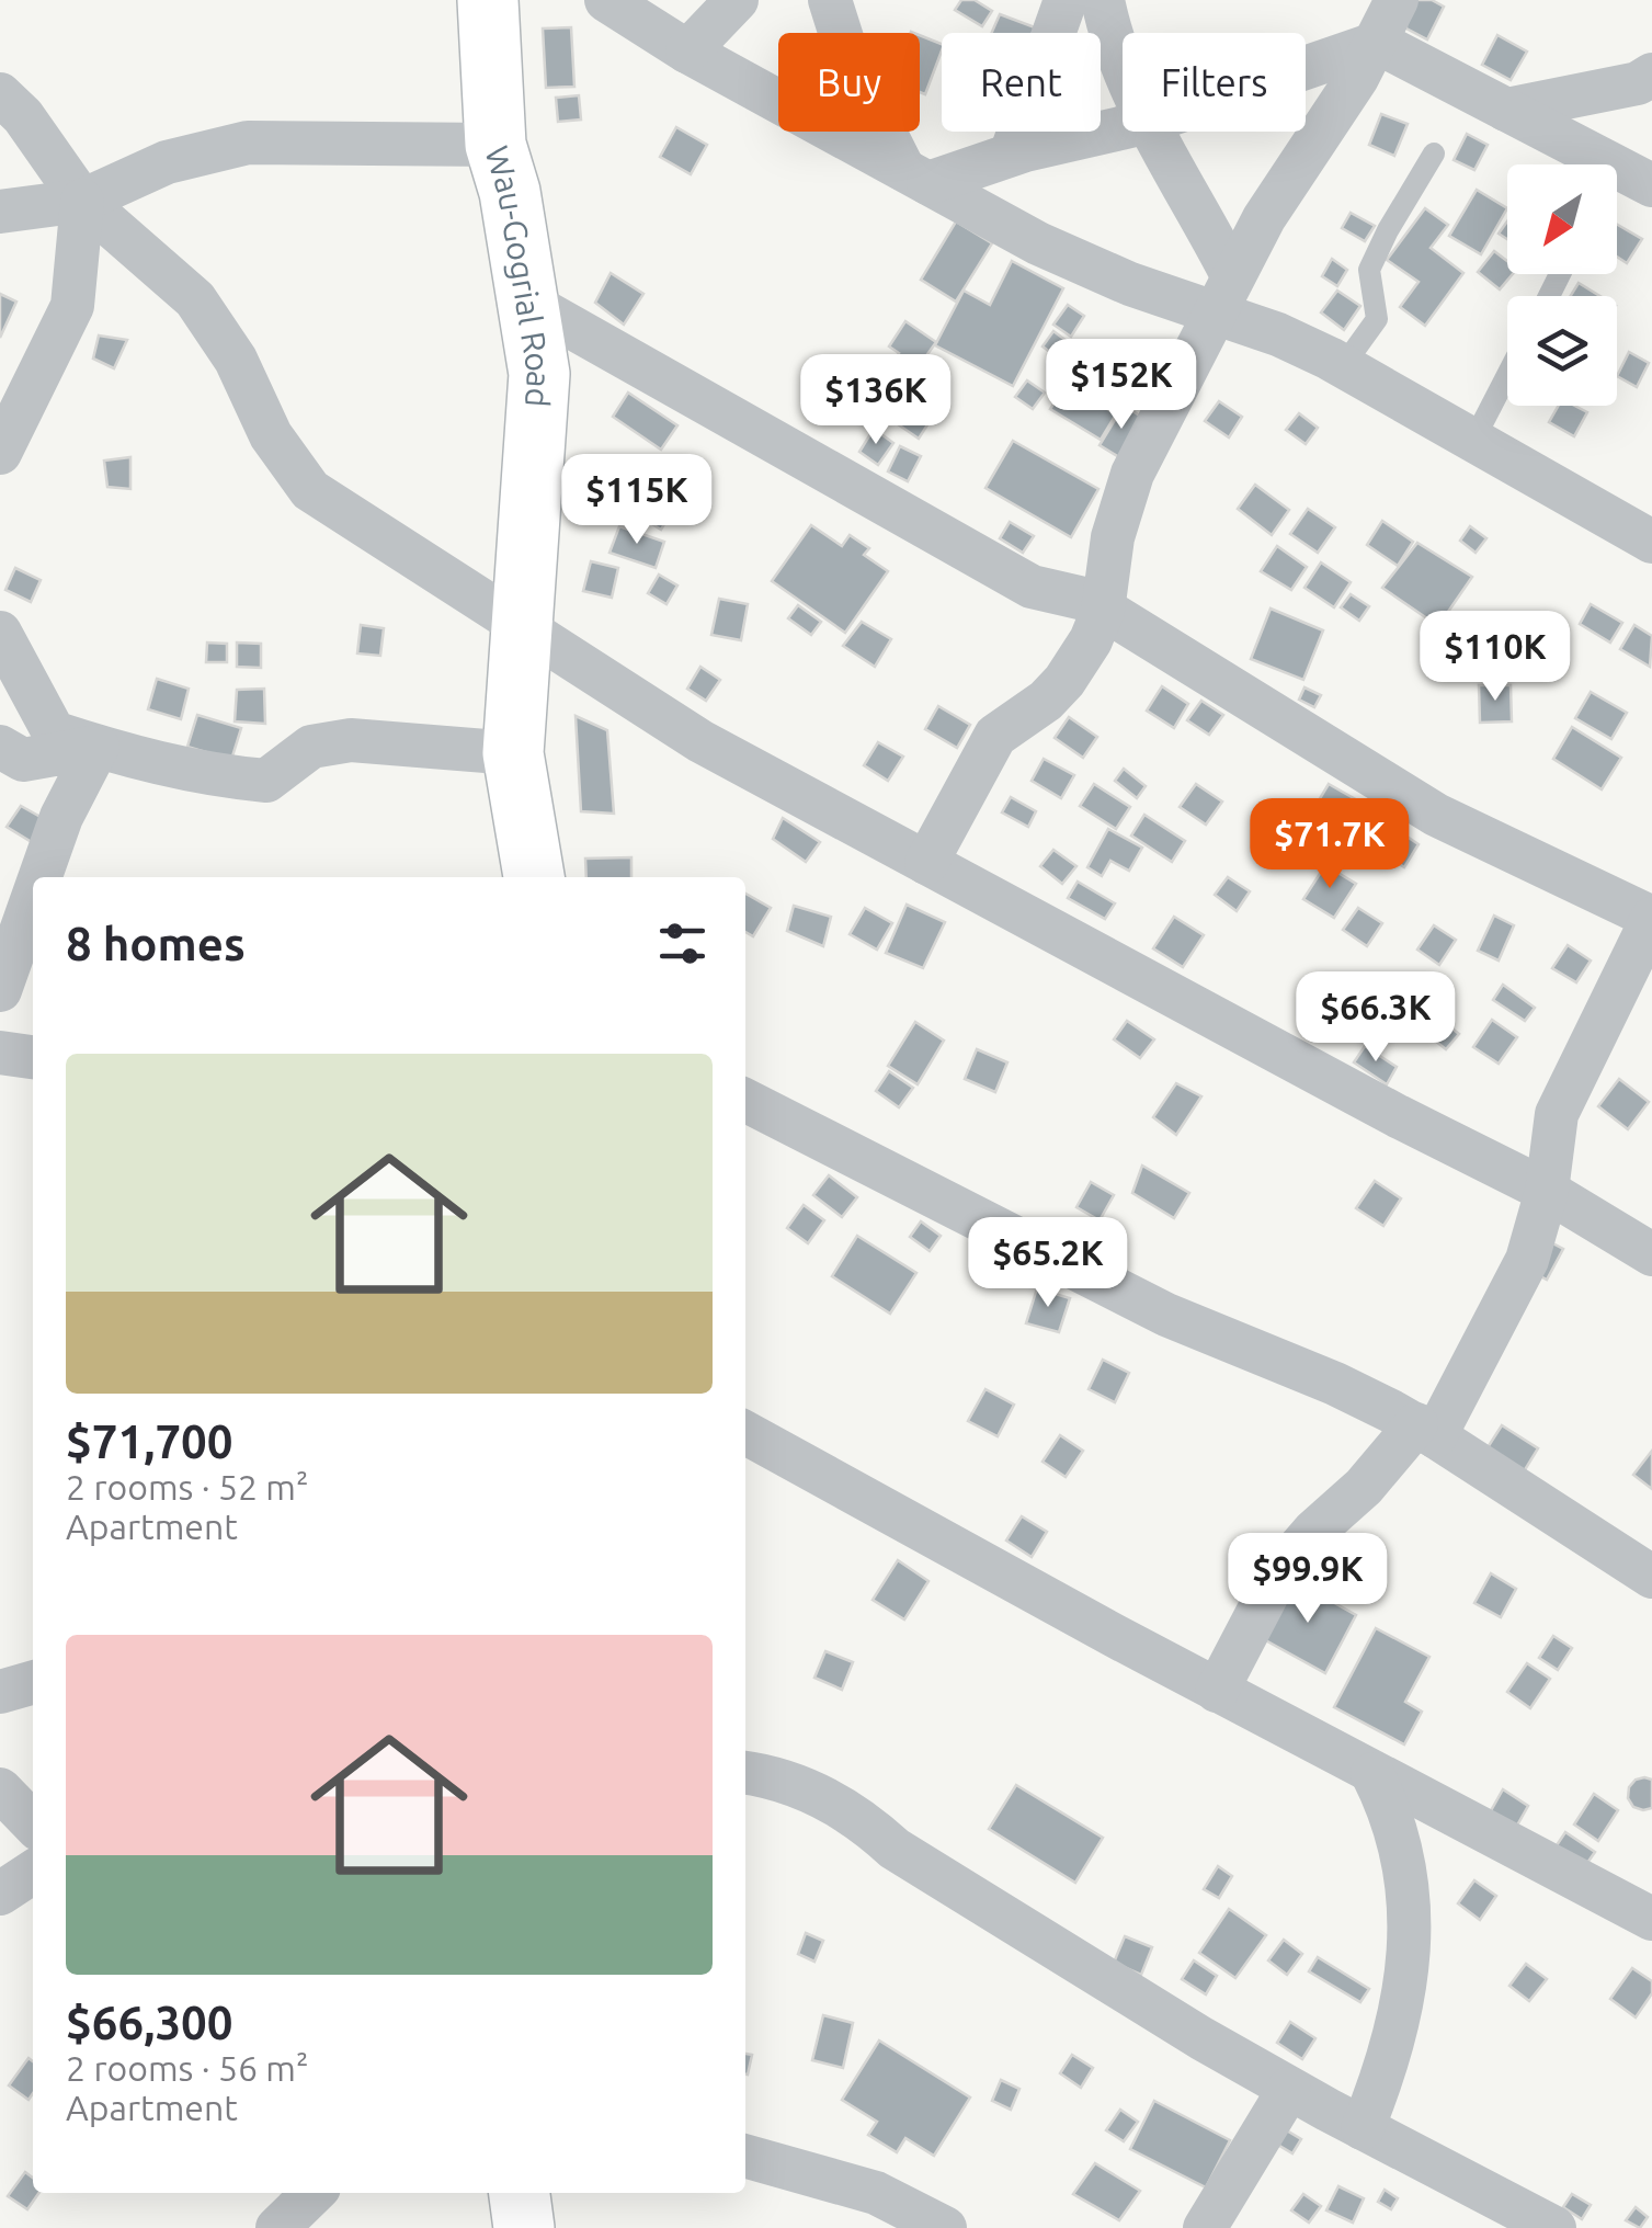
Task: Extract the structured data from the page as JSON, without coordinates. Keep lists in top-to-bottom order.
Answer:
{
  "streets": {
    "main road": ["Wau-Gogrial Road"]
  },
  "north": "bottom left",
  "page": {
    "chip": ["Buy", "Rent", "Filters"],
    "price": [
      "$152K",
      "$136K",
      "$115K",
      "$110K",
      "$71.7K",
      "$66.3K",
      "$65.2K",
      "$99.9K"
    ],
    "heading": "8 homes",
    "list": [
      {
        "name": "$71,700",
        "note": "2 rooms · 52 m² · Apartment"
      },
      {
        "name": "$66,300",
        "note": "2 rooms · 56 m² · Apartment"
      }
    ]
  }
}
